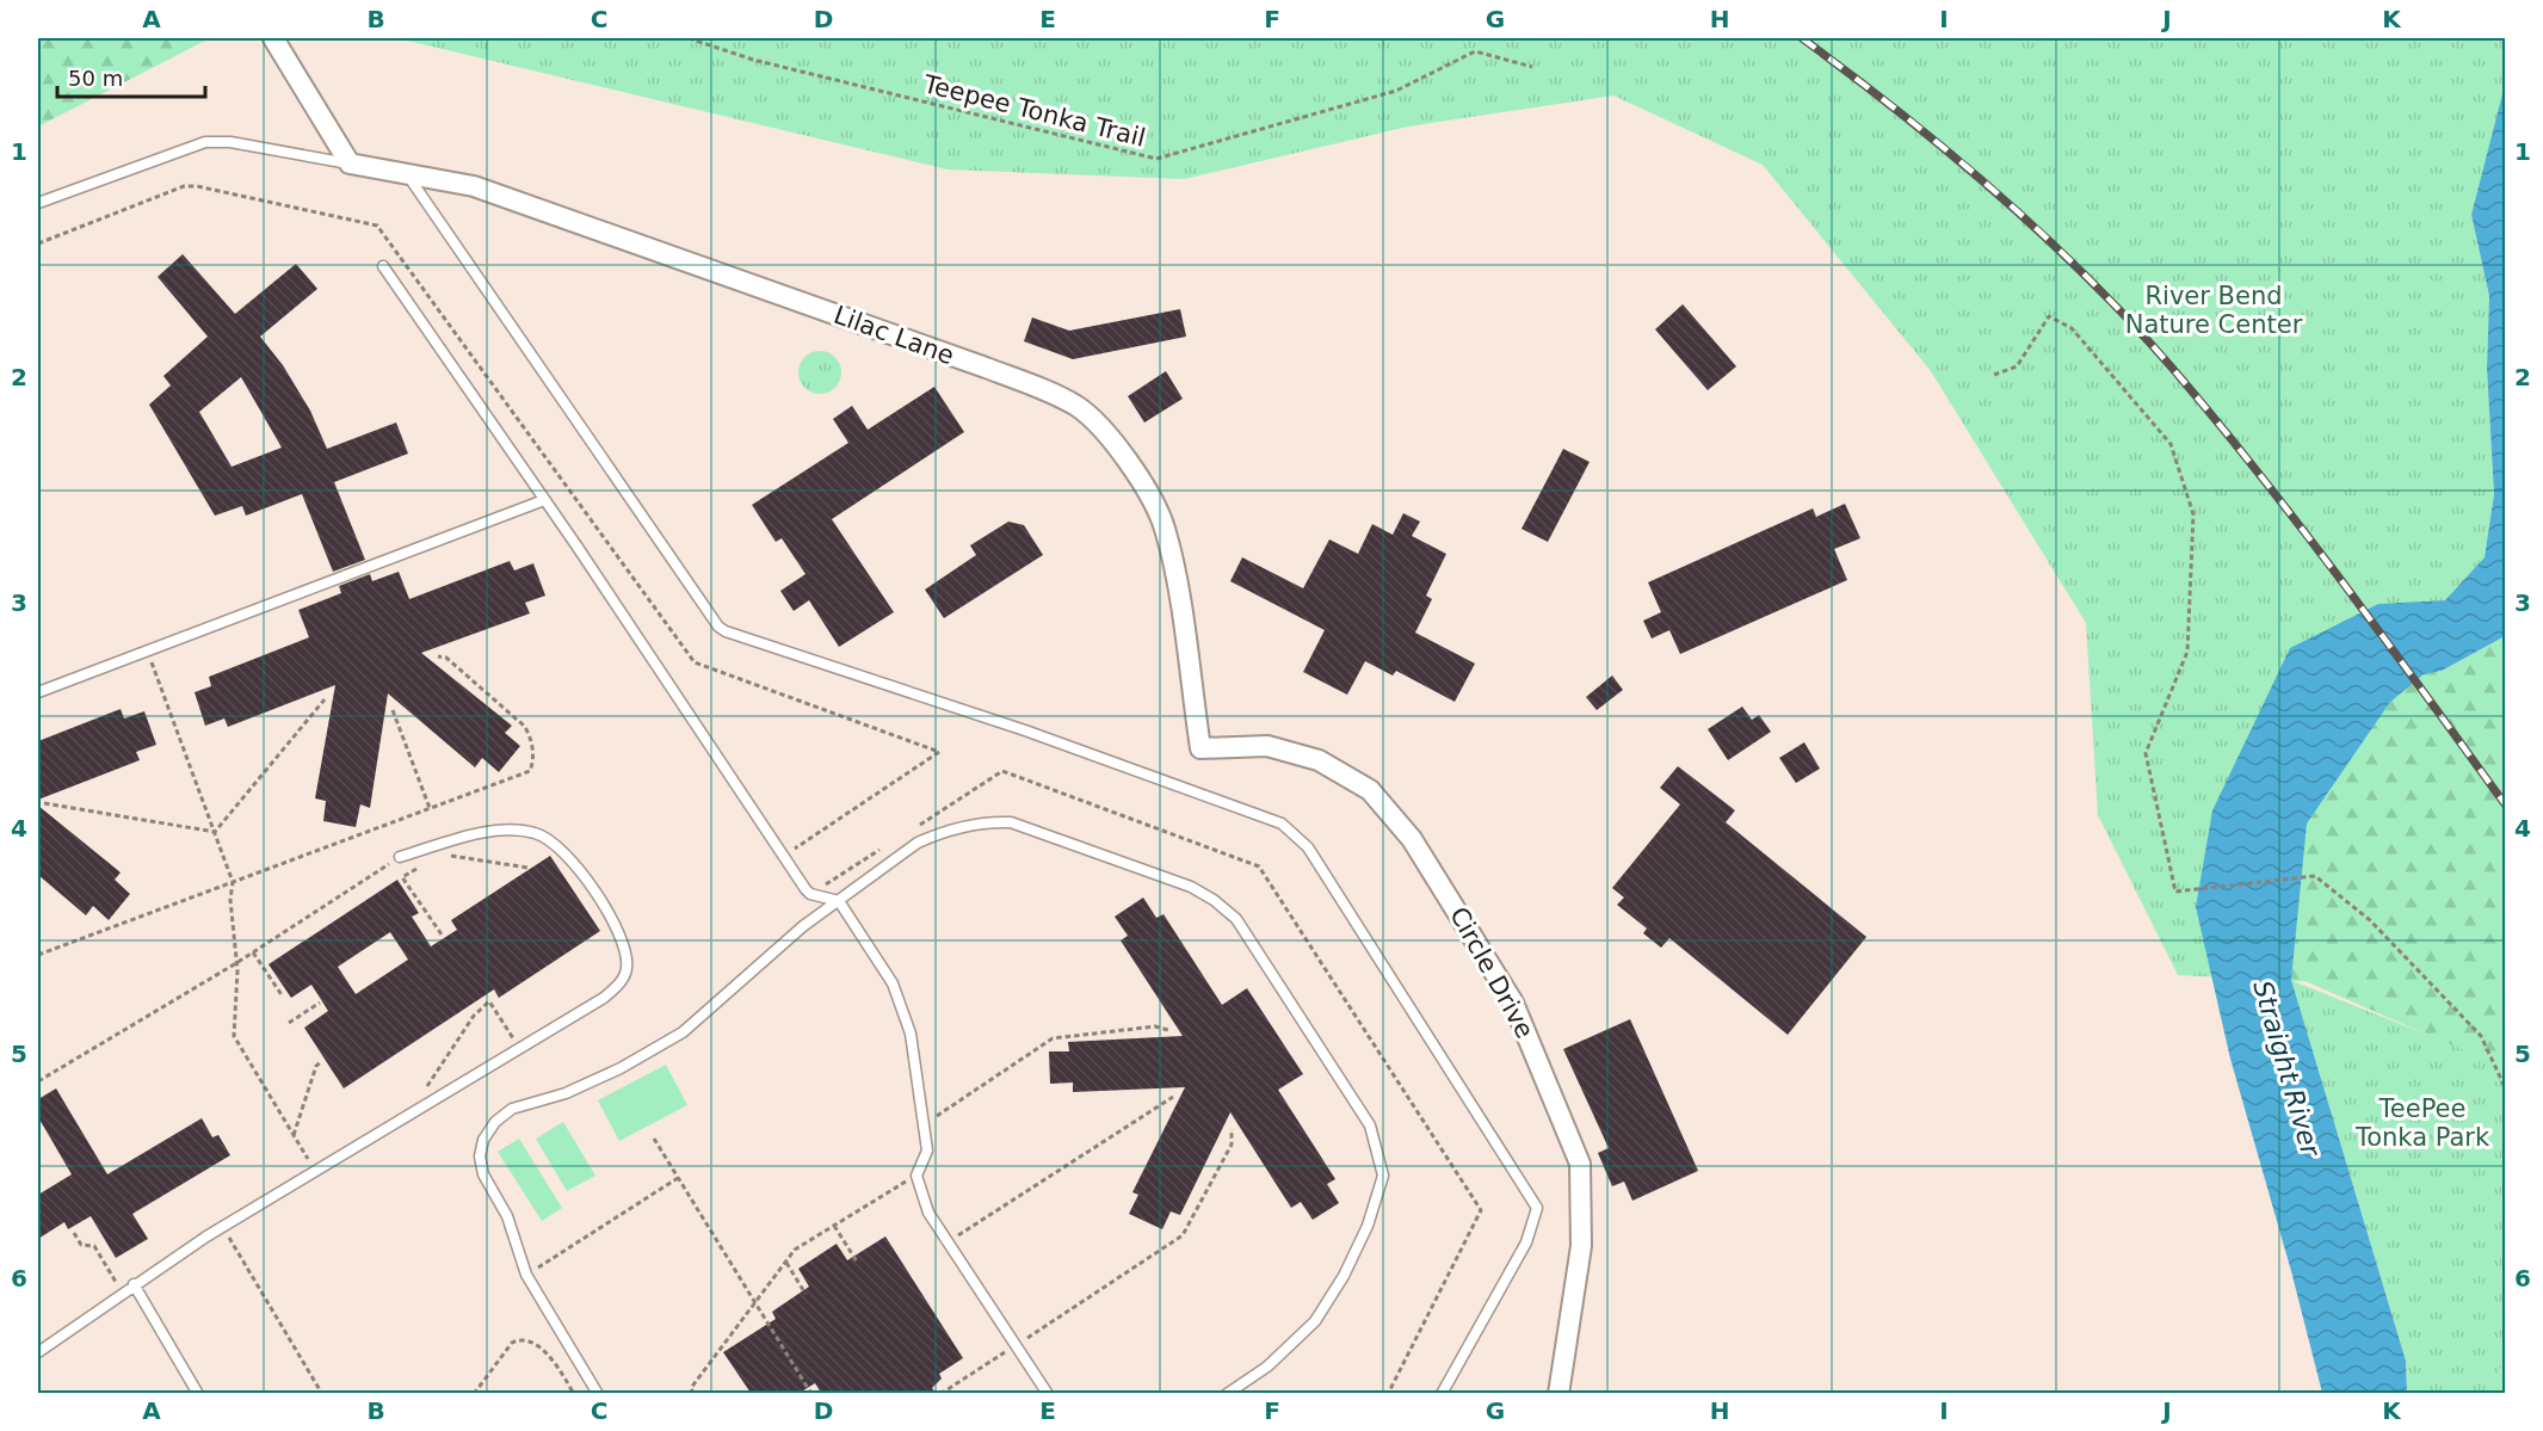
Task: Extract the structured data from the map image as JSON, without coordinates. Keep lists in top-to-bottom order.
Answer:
{
  "streets": {
    "street": ["Lilac Lane", "Circle Drive"],
    "path": ["Teepee Tonka Trail"]
  },
  "crossings": [
    ["Lilac Lane", "Circle Drive"]
  ],
  "water": ["Straight River"],
  "parks": ["River Bend Nature Center", "TeePee Tonka Park"],
  "scale_bar": "50 m",
  "grid": {
    "columns": [
      "A",
      "B",
      "C",
      "D",
      "E",
      "F",
      "G",
      "H",
      "I",
      "J",
      "K"
    ],
    "rows": [
      "1",
      "2",
      "3",
      "4",
      "5",
      "6"
    ]
  }
}
